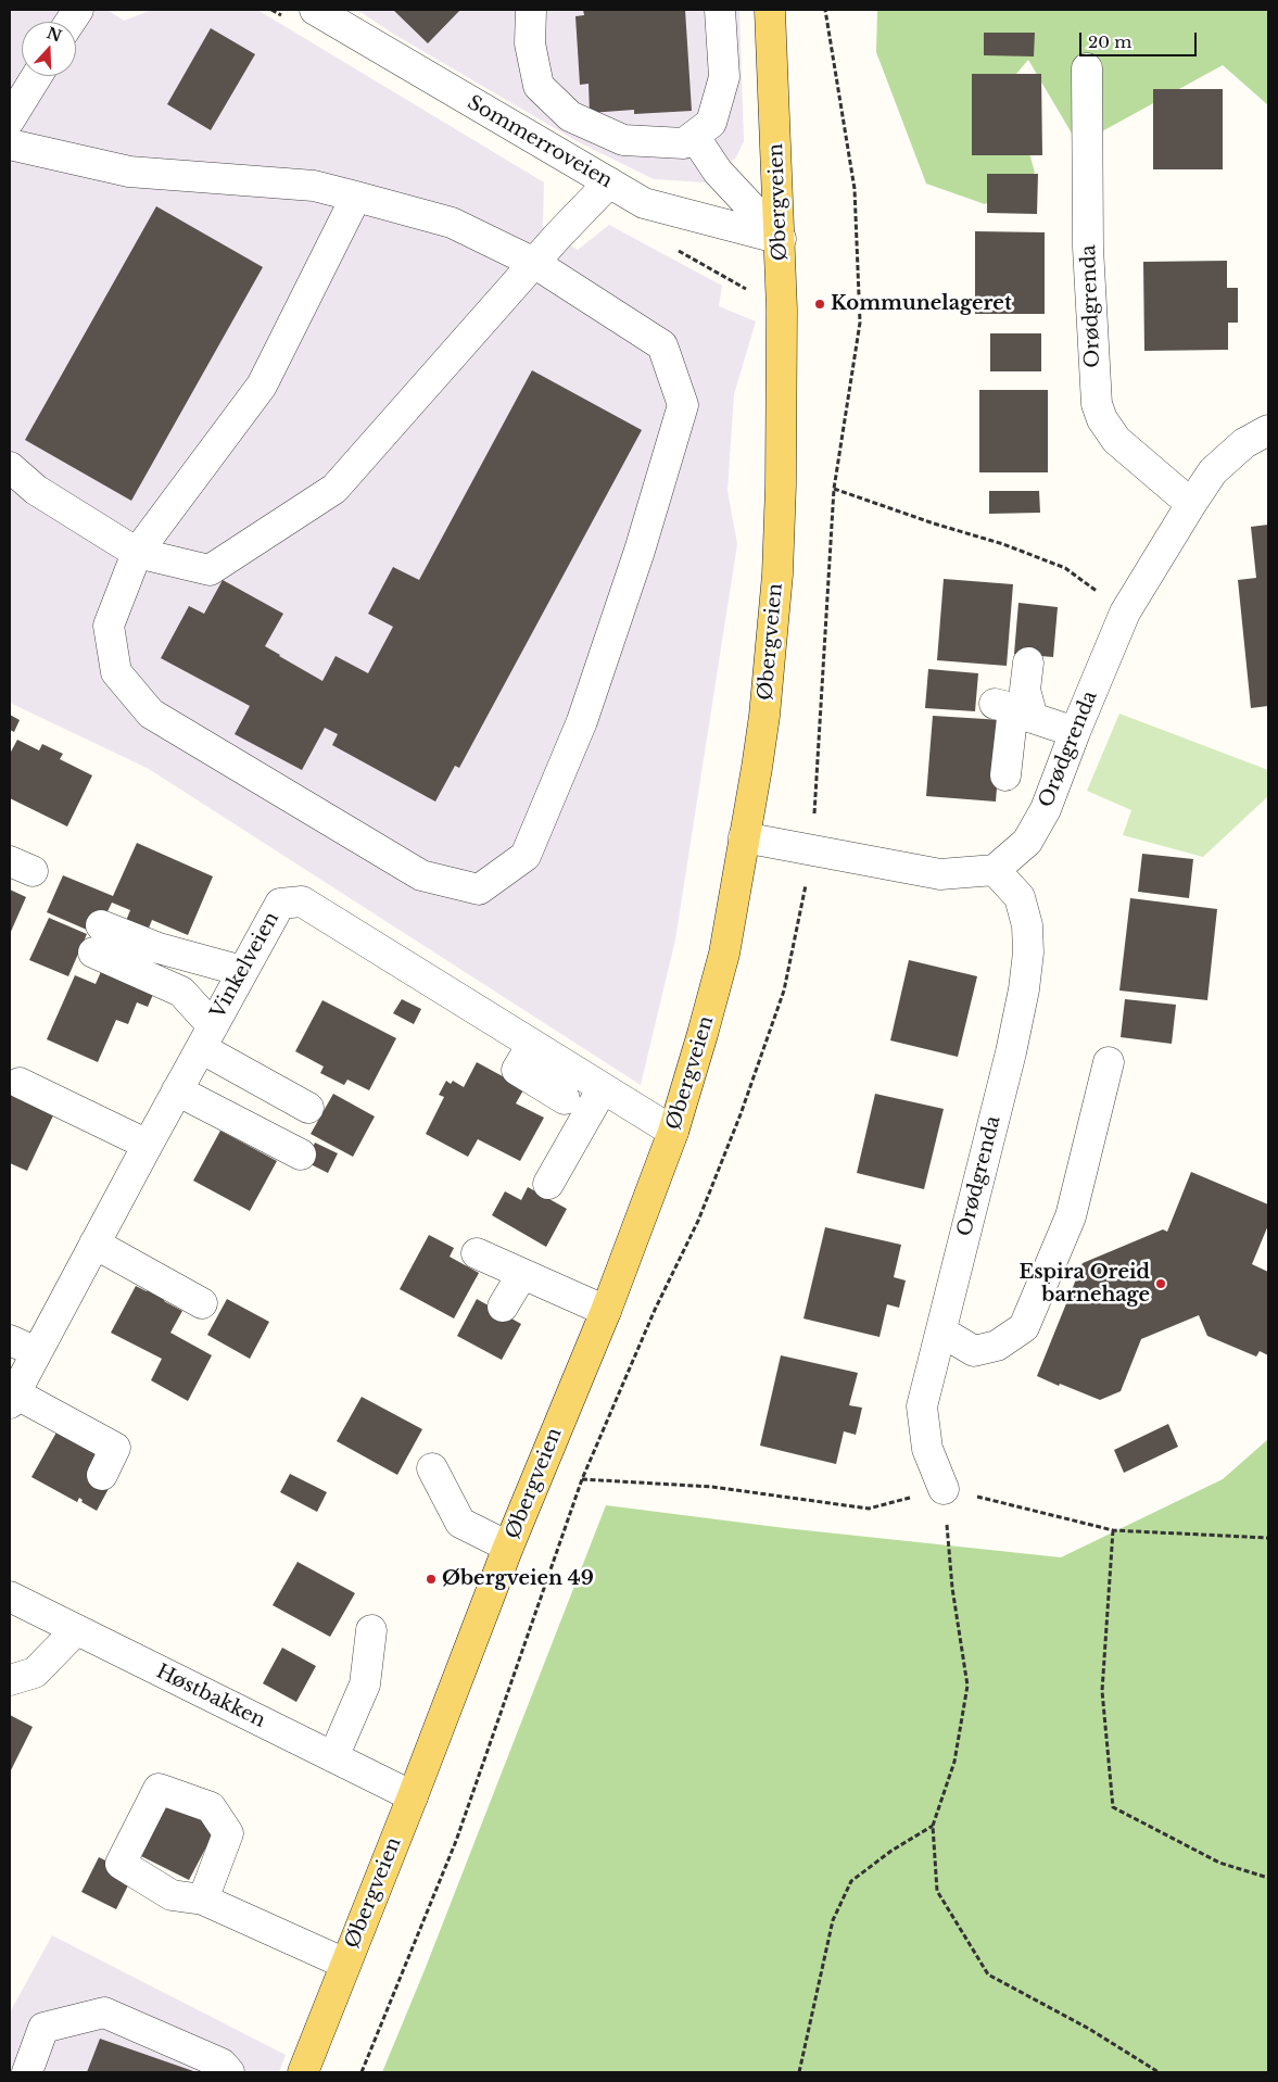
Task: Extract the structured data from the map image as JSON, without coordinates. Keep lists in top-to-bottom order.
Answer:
{
  "streets": {
    "main road": ["Øbergveien"],
    "street": [
      "Sommerroveien",
      "Orødgrenda",
      "Vinkelveien",
      "Høstbakken"
    ]
  },
  "crossings": [
    ["Sommerroveien", "Øbergveien"],
    ["Øbergveien", "Vinkelveien"],
    ["Øbergveien", "Høstbakken"]
  ],
  "places": ["Kommunelageret", "Espira Oreid barnehage", "Øbergveien 49"],
  "scale_bar": "20 m",
  "north": "top"
}
